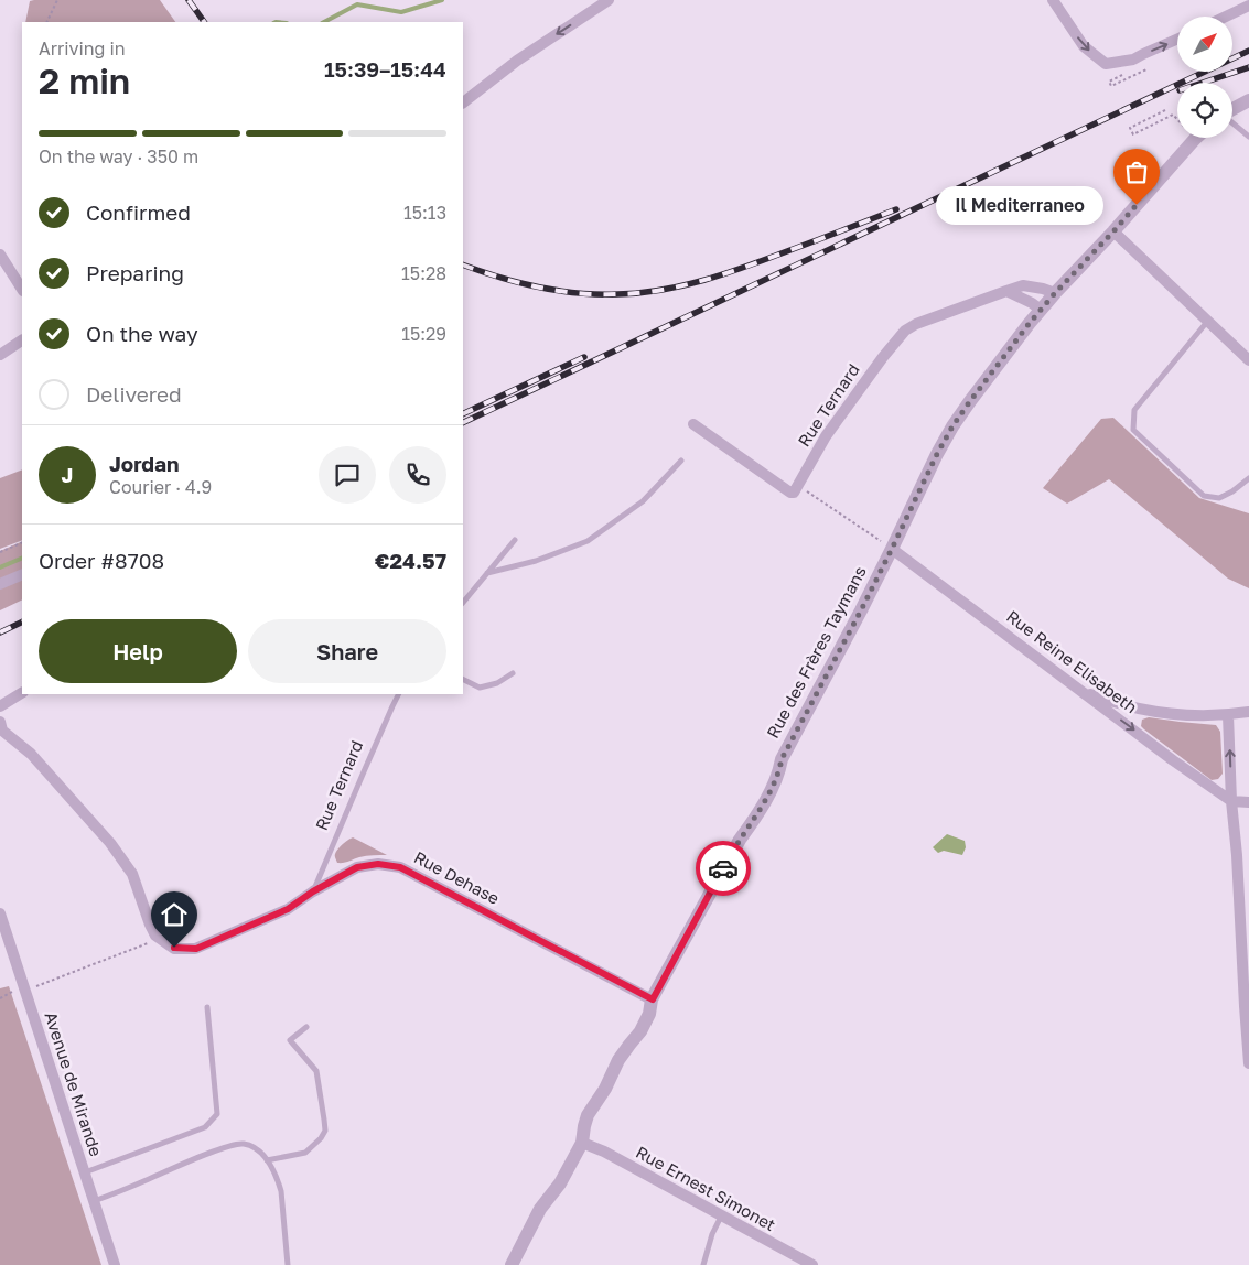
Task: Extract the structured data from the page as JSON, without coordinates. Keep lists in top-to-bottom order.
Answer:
{
  "streets": {
    "street": [
      "Rue Ternard",
      "Rue des Frères Taymans",
      "Rue Reine Elisabeth",
      "Rue Dehase",
      "Avenue de Mirande",
      "Rue Ernest Simonet"
    ]
  },
  "crossings": [
    ["Rue Ternard", "Rue des Frères Taymans"],
    ["Rue Ternard", "Rue Dehase"],
    ["Rue des Frères Taymans", "Rue Reine Elisabeth"],
    ["Rue des Frères Taymans", "Rue Dehase"],
    ["Rue des Frères Taymans", "Rue Ernest Simonet"]
  ],
  "one_way": ["Rue Reine Elisabeth"],
  "places": ["Il Mediterraneo"],
  "north": "top right",
  "page": {
    "heading": ["2 min", "Arriving in", "15:39–15:44"],
    "panel": [
      "Jordan",
      "Courier · 4.9",
      "Order #8708",
      "€24.57"
    ],
    "bar": "On the way · 350 m",
    "list": [
      ["Confirmed", "15:13"],
      ["Preparing", "15:28"],
      ["On the way", "15:29"],
      "Delivered"
    ],
    "bubble": "Il Mediterraneo",
    "round": "J",
    "buttons": ["Help", "Share"]
  }
}
